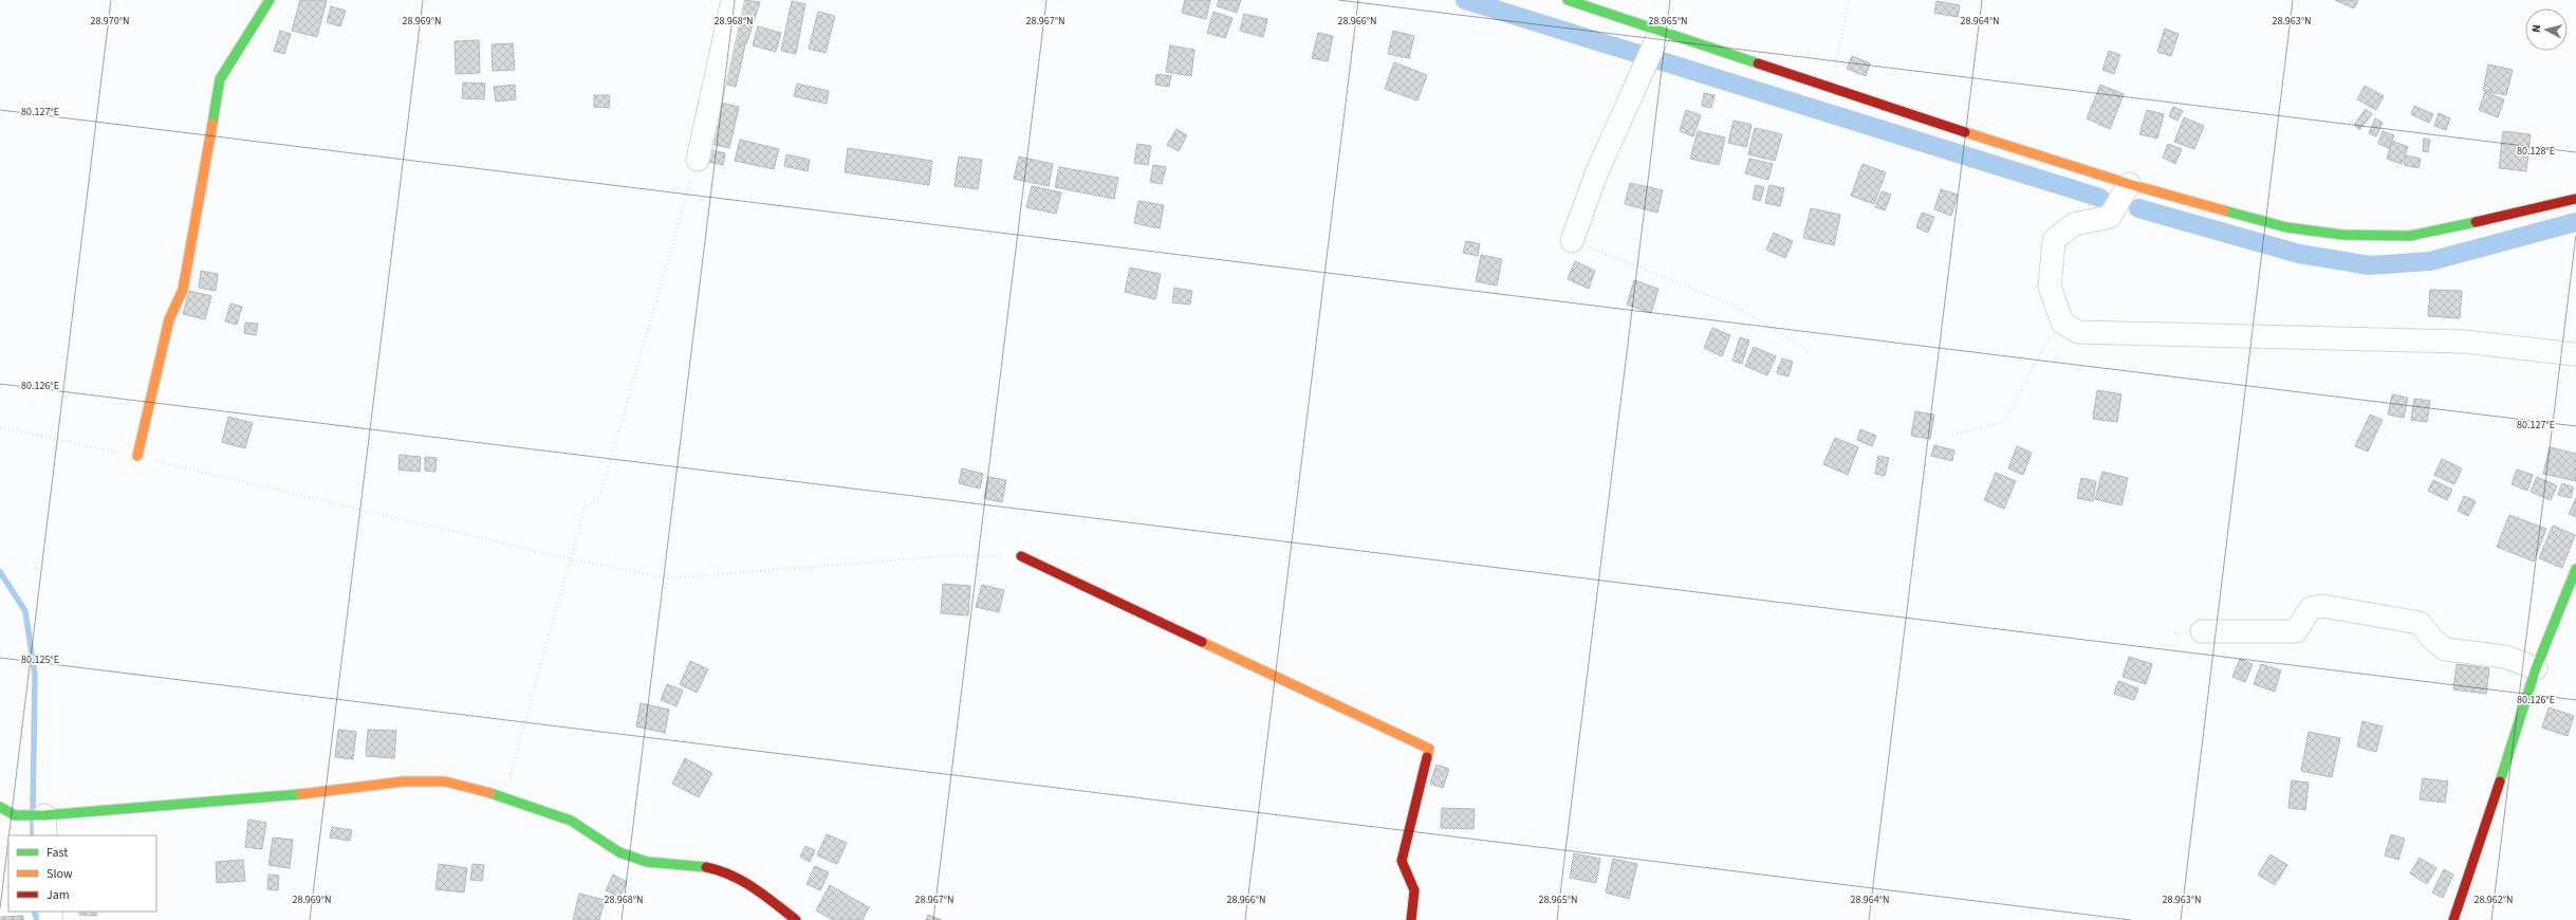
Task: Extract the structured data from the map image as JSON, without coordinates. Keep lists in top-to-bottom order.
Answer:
{
  "legend": ["Fast", "Slow", "Jam"],
  "north": "left",
  "coordinates": [
    "28.970°N",
    "28.969°N",
    "28.968°N",
    "28.967°N",
    "28.966°N",
    "28.965°N",
    "28.964°N",
    "28.963°N",
    "80.127°E",
    "80.128°E",
    "80.126°E",
    "80.125°E",
    "28.962°N"
  ]
}
